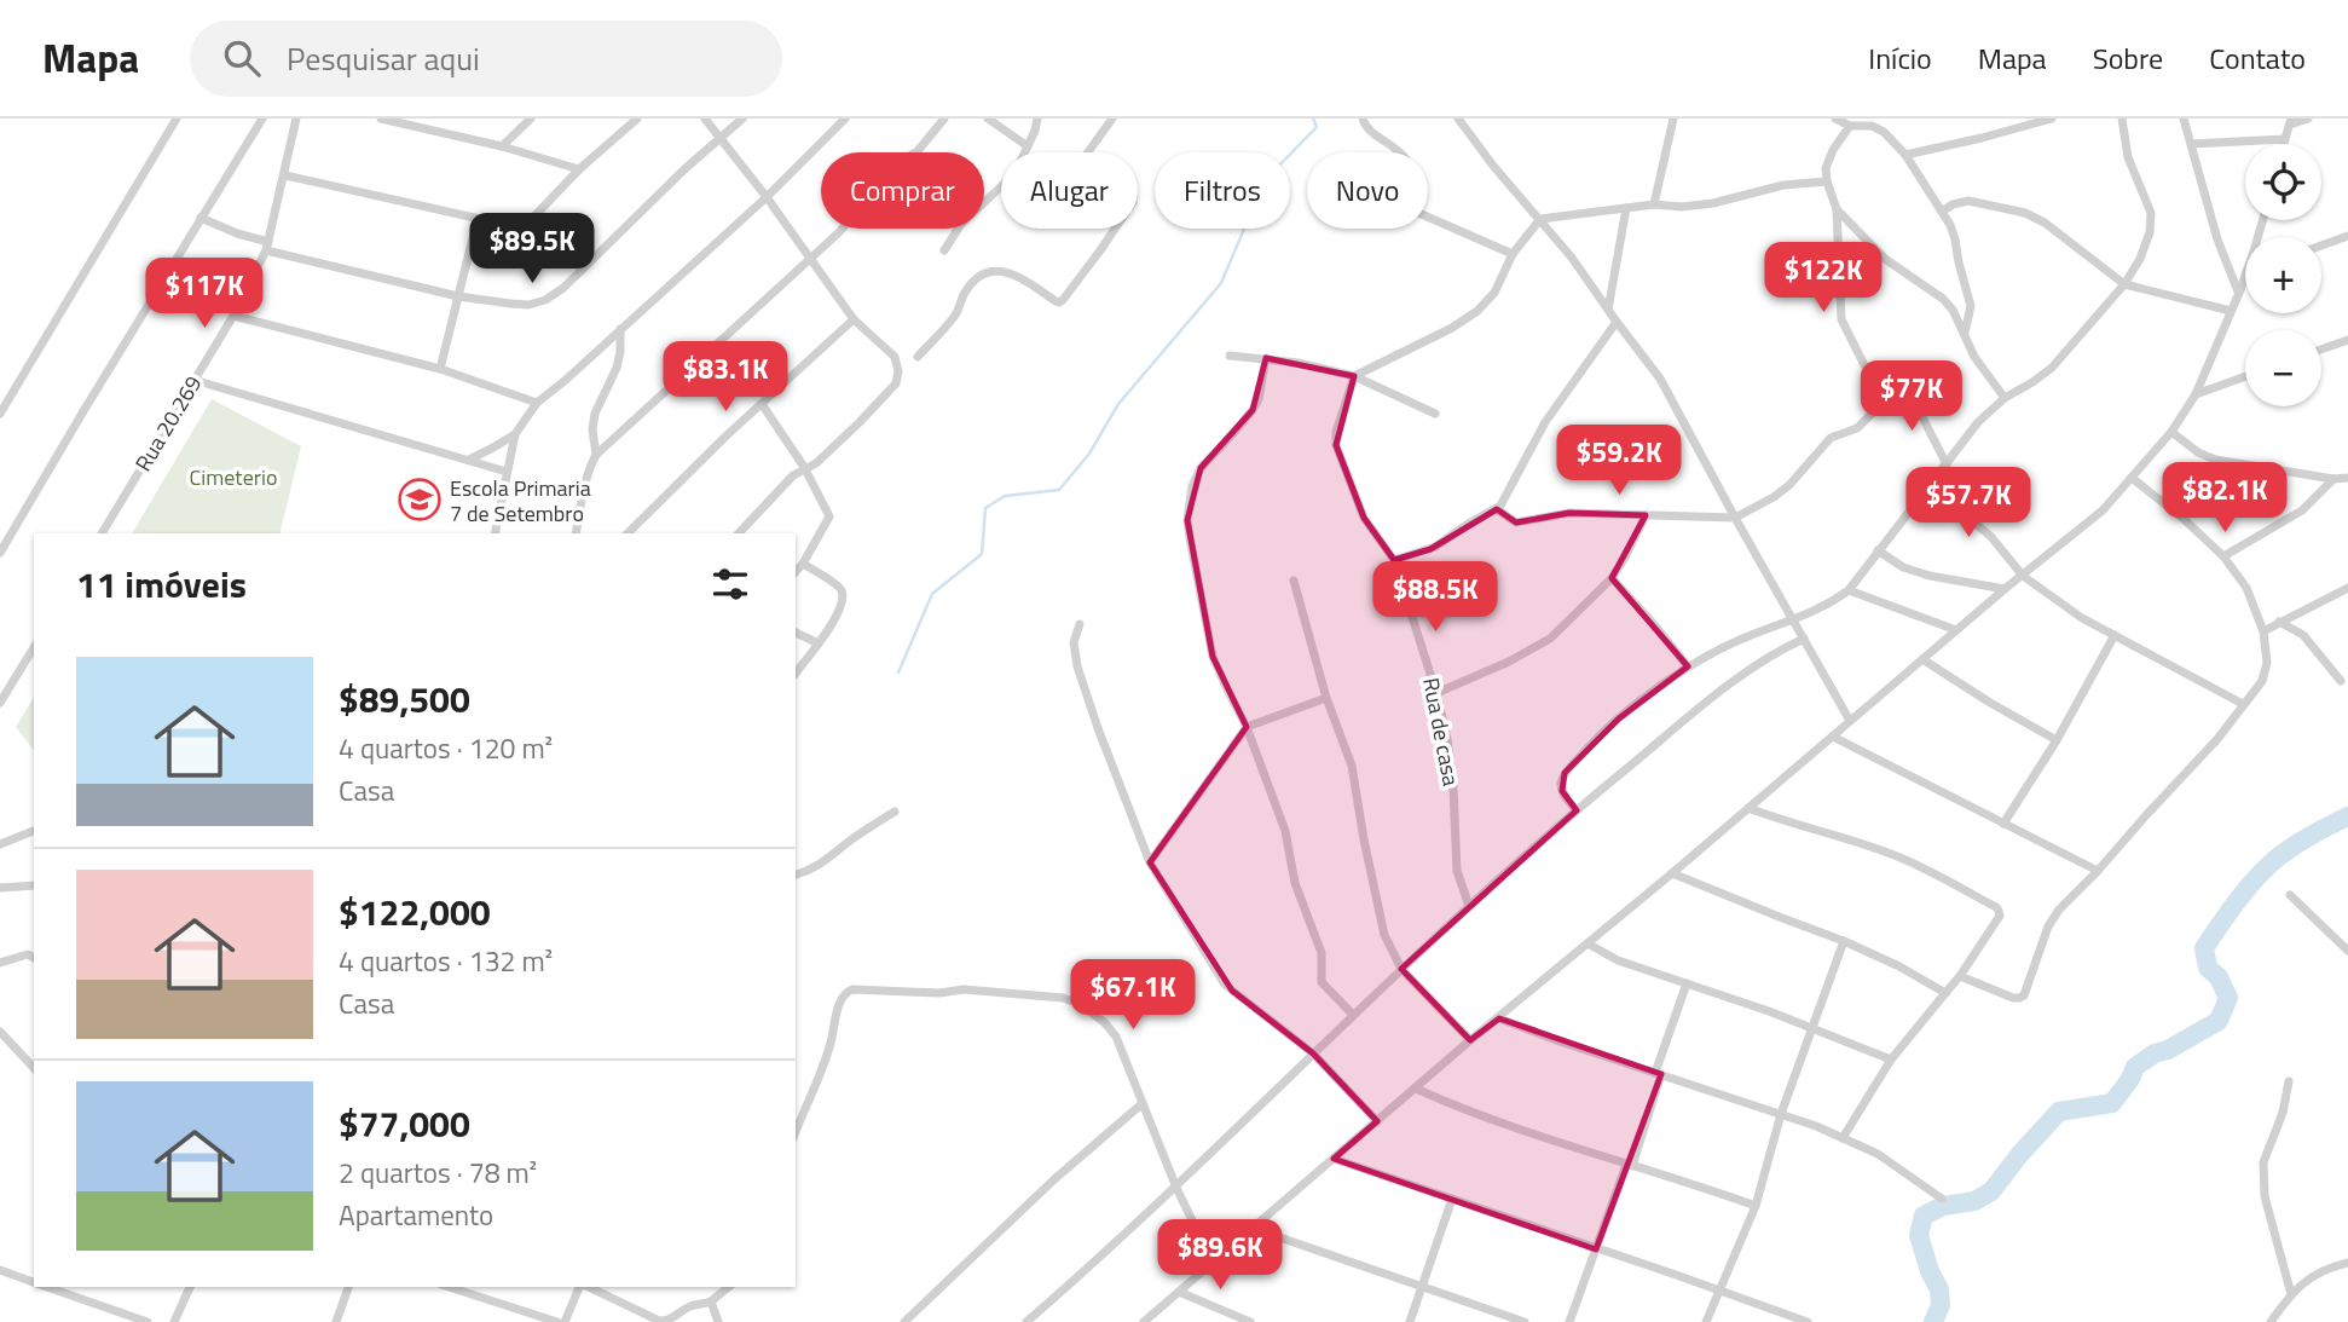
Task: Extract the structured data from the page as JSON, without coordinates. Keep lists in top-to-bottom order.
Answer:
{
  "streets": {
    "street": ["Rua 20.269", "Rua de casa"]
  },
  "parks": ["Cimeterio"],
  "places": {
    "school or university": ["Escola Primaria 7 de Setembro"]
  },
  "page": {
    "header": "Mapa",
    "search": "Pesquisar aqui",
    "nav": [
      "Início",
      "Mapa",
      "Sobre",
      "Contato"
    ],
    "map_buttons": ["+", "−"],
    "chip": [
      "Comprar",
      "Alugar",
      "Filtros",
      "Novo"
    ],
    "price": [
      "$89.5K",
      "$122K",
      "$117K",
      "$83.1K",
      "$77K",
      "$59.2K",
      "$82.1K",
      "$57.7K",
      "$88.5K",
      "$67.1K",
      "$89.6K"
    ],
    "heading": "11 imóveis",
    "list": [
      {
        "name": "$89,500",
        "note": "4 quartos · 120 m² · Casa"
      },
      {
        "name": "$122,000",
        "note": "4 quartos · 132 m² · Casa"
      },
      {
        "name": "$77,000",
        "note": "2 quartos · 78 m² · Apartamento"
      }
    ]
  }
}
